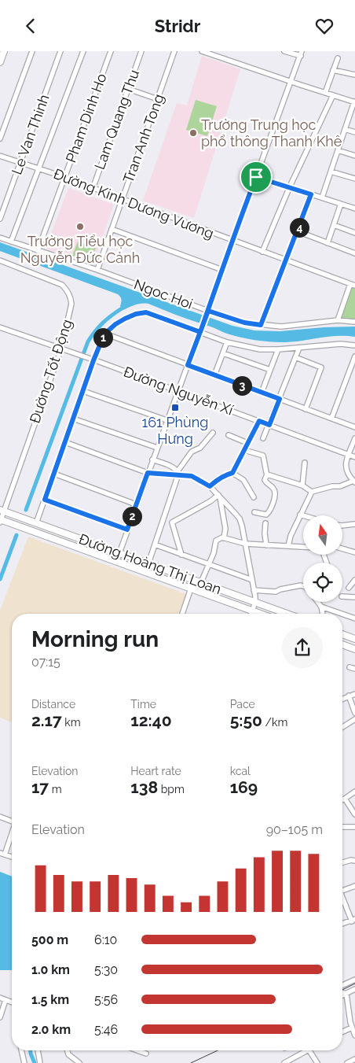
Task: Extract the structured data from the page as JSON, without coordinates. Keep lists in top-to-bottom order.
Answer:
{
  "streets": {
    "main road": ["Đường Hoàng Thị Loan"],
    "street": [
      "Pham Dinh Ho",
      "Lam Quang Thu",
      "Le Van Thinh",
      "Tran Anh Tong",
      "Đường Kinh Dương Vương",
      "Ngoc Hoi",
      "Đường Tốt Động",
      "Đường Nguyễn Xí"
    ]
  },
  "crossings": [
    ["Pham Dinh Ho", "Đường Kinh Dương Vương"],
    ["Pham Dinh Ho", "Ngoc Hoi"],
    ["Lam Quang Thu", "Đường Kinh Dương Vương"],
    ["Le Van Thinh", "Đường Kinh Dương Vương"],
    ["Tran Anh Tong", "Đường Kinh Dương Vương"],
    ["Tran Anh Tong", "Ngoc Hoi"],
    ["Đường Tốt Động", "Đường Nguyễn Xí"],
    ["Đường Tốt Động", "Đường Hoàng Thị Loan"]
  ],
  "places": {
    "other": ["Trường Trung học phổ thông Thanh Khê", "Trường Tiểu học Nguyễn Đức Cảnh"],
    "transit": ["161 Phùng Hưng"]
  },
  "north": "top",
  "page": {
    "header": "Stridr",
    "pins": [
      "4",
      "1",
      "3",
      "2"
    ],
    "heading": ["Morning run", "07:15"],
    "stats": [
      ["Distance", "2.17 km"],
      ["Time", "12:40"],
      ["Pace", "5:50 /km"],
      ["Elevation", "17 m"],
      ["Heart rate", "138 bpm"],
      ["kcal", "169"]
    ],
    "chart": ["Elevation", "90–105 m"],
    "list": [
      {
        "name": "500 m",
        "note": "6:10"
      },
      {
        "name": "1.0 km",
        "note": "5:30"
      },
      {
        "name": "1.5 km",
        "note": "5:56"
      },
      {
        "name": "2.0 km",
        "note": "5:46"
      }
    ]
  }
}
